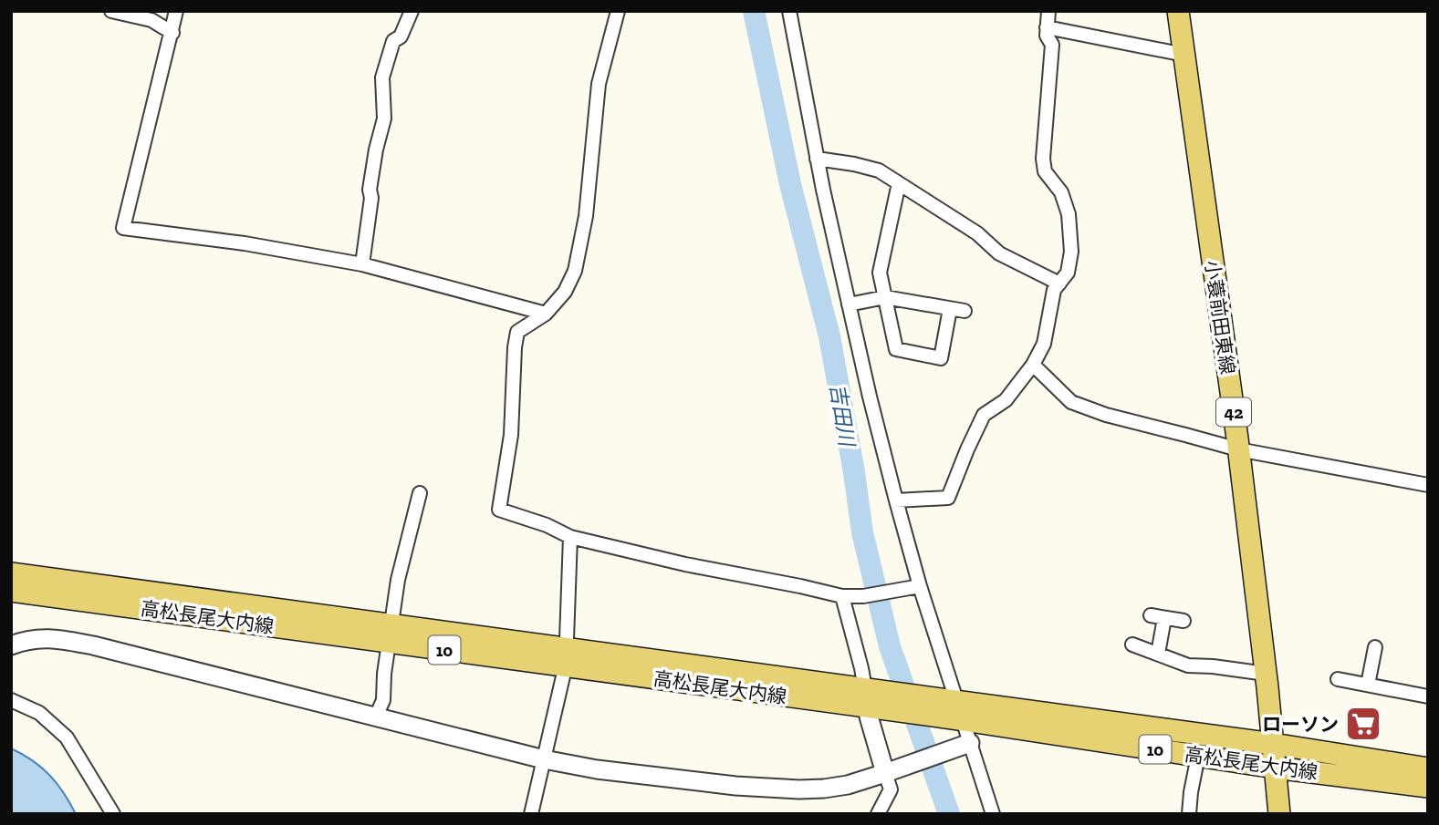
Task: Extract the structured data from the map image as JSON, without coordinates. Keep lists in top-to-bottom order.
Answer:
{
  "streets": {
    "main road": [
      "小蓑前田東線",
      "42",
      "高松長尾大内線",
      "10"
    ]
  },
  "crossings": [
    ["小蓑前田東線", "高松長尾大内線"]
  ],
  "water": ["吉田川"],
  "places": {
    "supermarket": ["ローソン"]
  }
}
